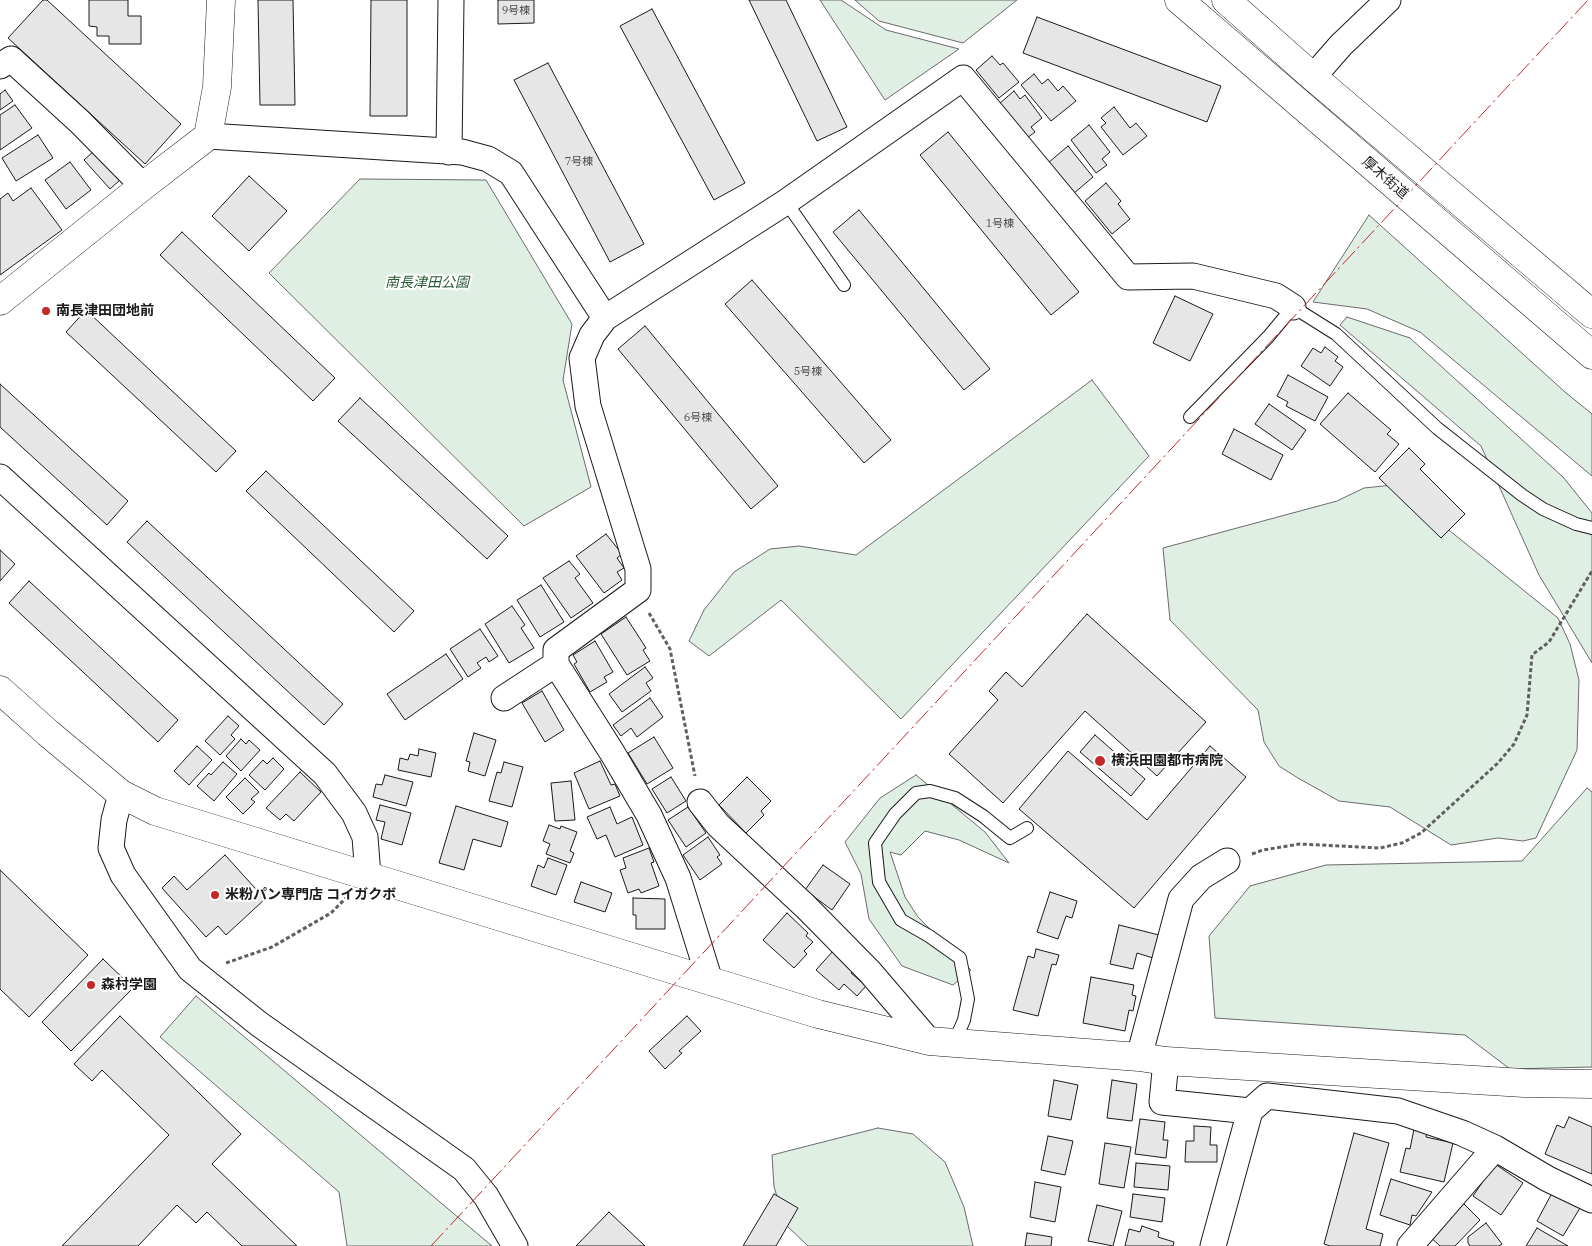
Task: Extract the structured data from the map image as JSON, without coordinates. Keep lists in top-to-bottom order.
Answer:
{
  "streets": {
    "main road": ["厚木街道"]
  },
  "parks": ["南長津田公園"],
  "places": [
    "南長津田団地前",
    "横浜田園都市病院",
    "米粉パン専門店 コイガクボ",
    "森村学園"
  ],
  "house_numbers": [
    "9号棟",
    "7号棟",
    "1号棟",
    "5号棟",
    "6号棟"
  ]
}
